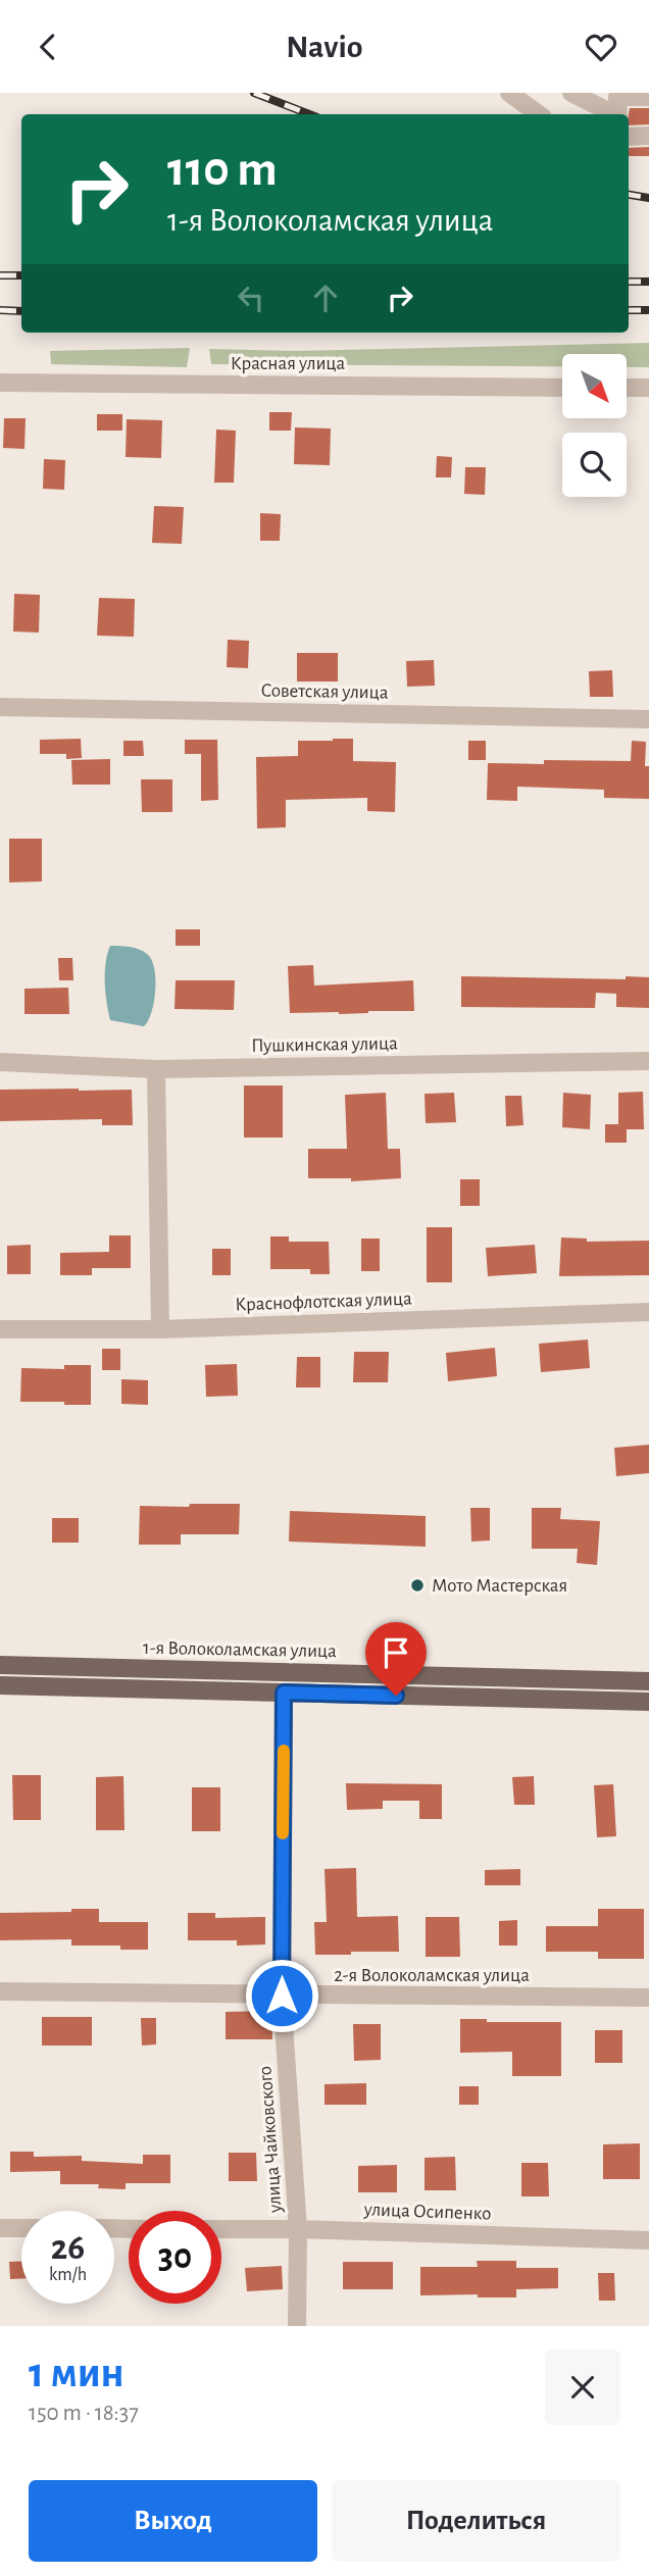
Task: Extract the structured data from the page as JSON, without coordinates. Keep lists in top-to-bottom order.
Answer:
{
  "streets": {
    "main road": ["1-я Волоколамская улица"],
    "street": [
      "Красная улица",
      "Советская улица",
      "Пушкинская улица",
      "Краснофлотская улица",
      "2-я Волоколамская улица",
      "улица Чайковского",
      "улица Осипенко"
    ]
  },
  "crossings": [
    ["1-я Волоколамская улица", "улица Чайковского"],
    ["2-я Волоколамская улица", "улица Чайковского"],
    ["улица Чайковского", "улица Осипенко"]
  ],
  "places": ["Мото Мастерская"],
  "north": "bottom right",
  "page": {
    "header": "Navio",
    "turn": ["110 m", "1-я Волоколамская улица"],
    "speed": "26 km/h",
    "limit": "30",
    "heading": ["1 мин", "150 m · 18:37"],
    "buttons": ["Выход", "Поделиться"]
  }
}
